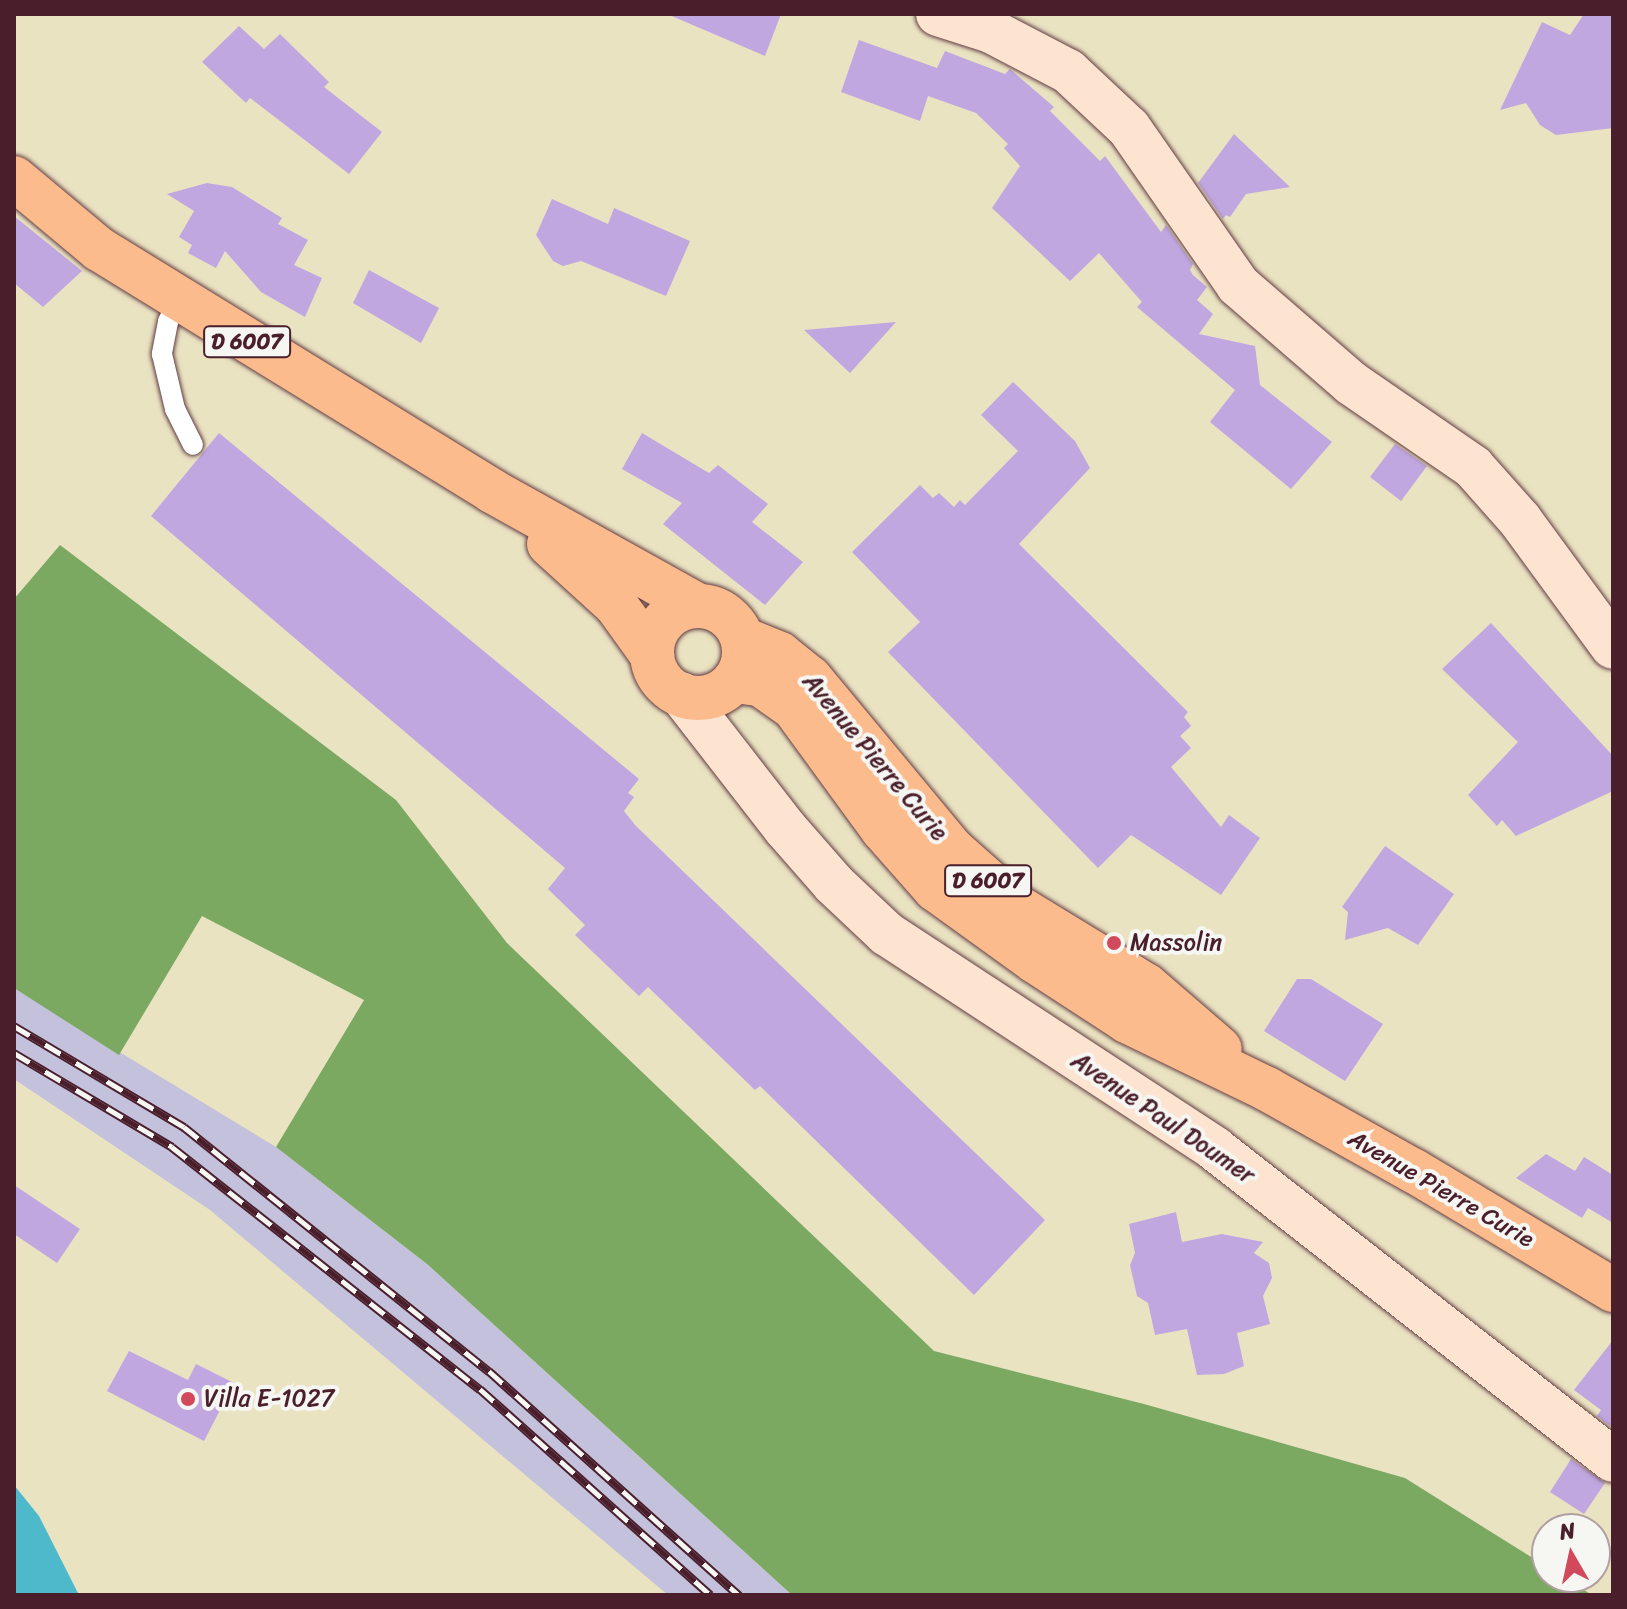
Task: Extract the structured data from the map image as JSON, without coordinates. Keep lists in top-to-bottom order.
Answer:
{
  "streets": {
    "main road": ["D 6007", "Avenue Pierre Curie", "Avenue Paul Doumer"]
  },
  "crossings": [
    ["D 6007", "Avenue Pierre Curie"],
    ["D 6007", "Avenue Paul Doumer"],
    ["Avenue Pierre Curie", "Avenue Paul Doumer"]
  ],
  "places": ["Massolin", "Villa E-1027"],
  "north": "top"
}
